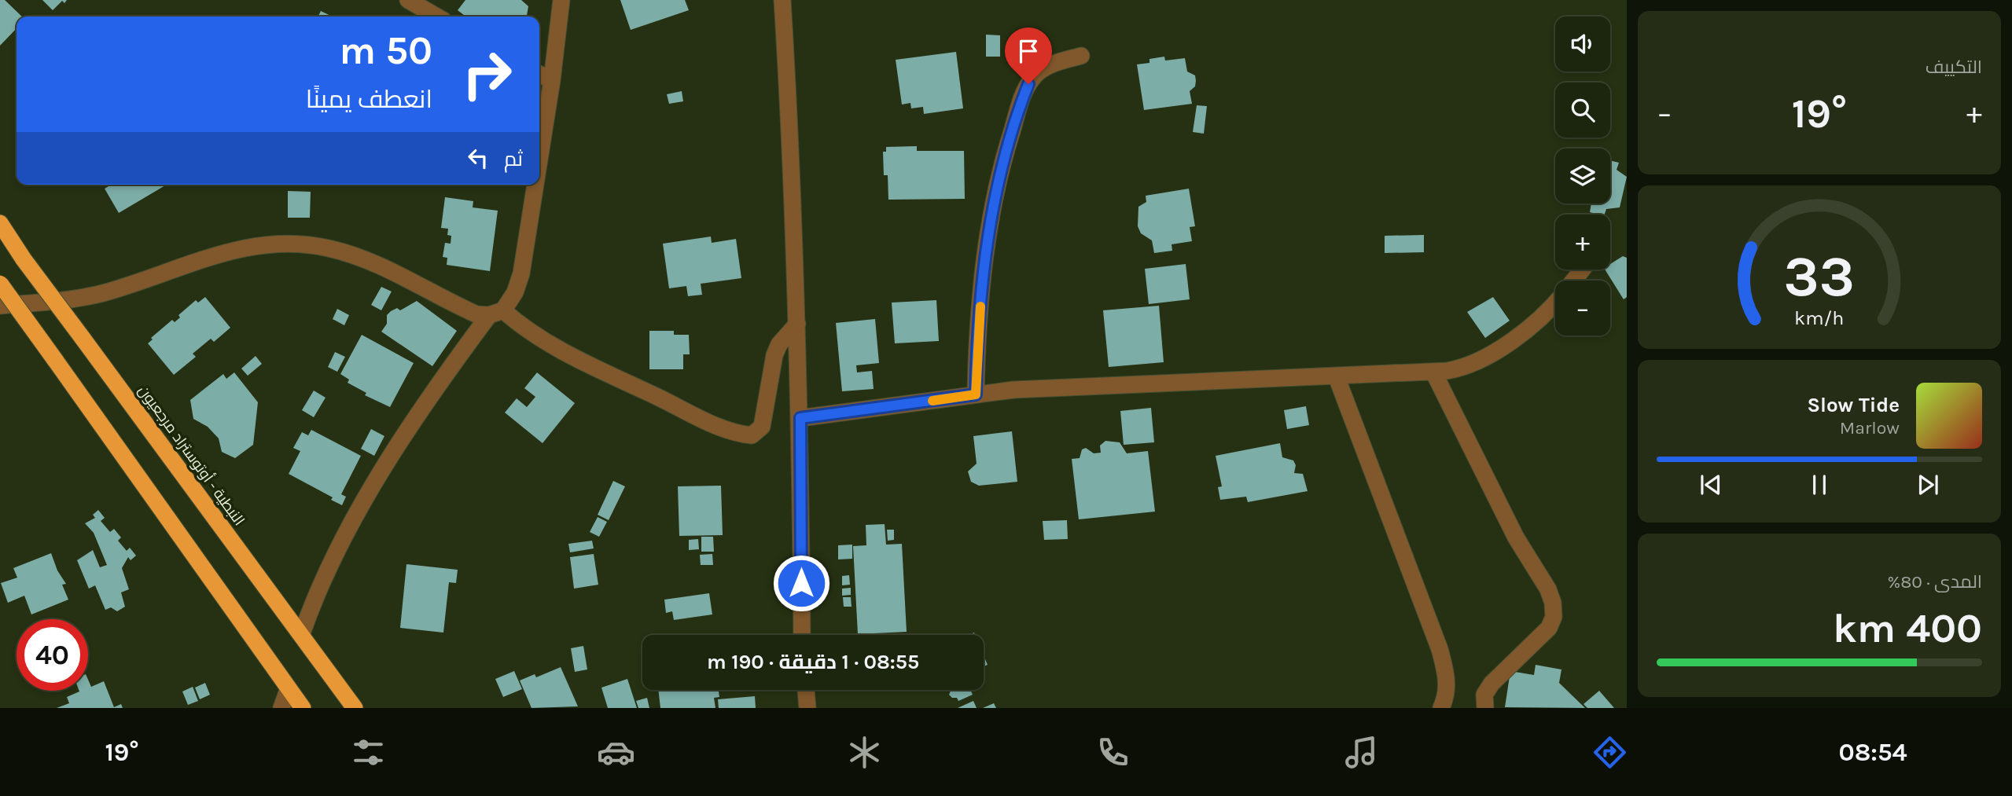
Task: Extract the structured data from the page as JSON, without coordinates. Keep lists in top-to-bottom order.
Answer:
{
  "streets": {
    "highway": ["النبطية - أوتوستراد مرجعيون"]
  },
  "page": {
    "tile": [
      "التكييف",
      ["المدى · 80%", "400 km"]
    ],
    "map_buttons": ["+", "−"],
    "turn": ["50 m", "انعطف يمينًا"],
    "heat": ["−", "19°", "+"],
    "then": "ثم",
    "song": ["Slow Tide", "Marlow"],
    "limit": "40",
    "trip": "08:55 · 1 دقيقة · 190 m",
    "tabs": ["08:54", "19°"],
    "gauge": ["33", "km/h"]
  }
}
